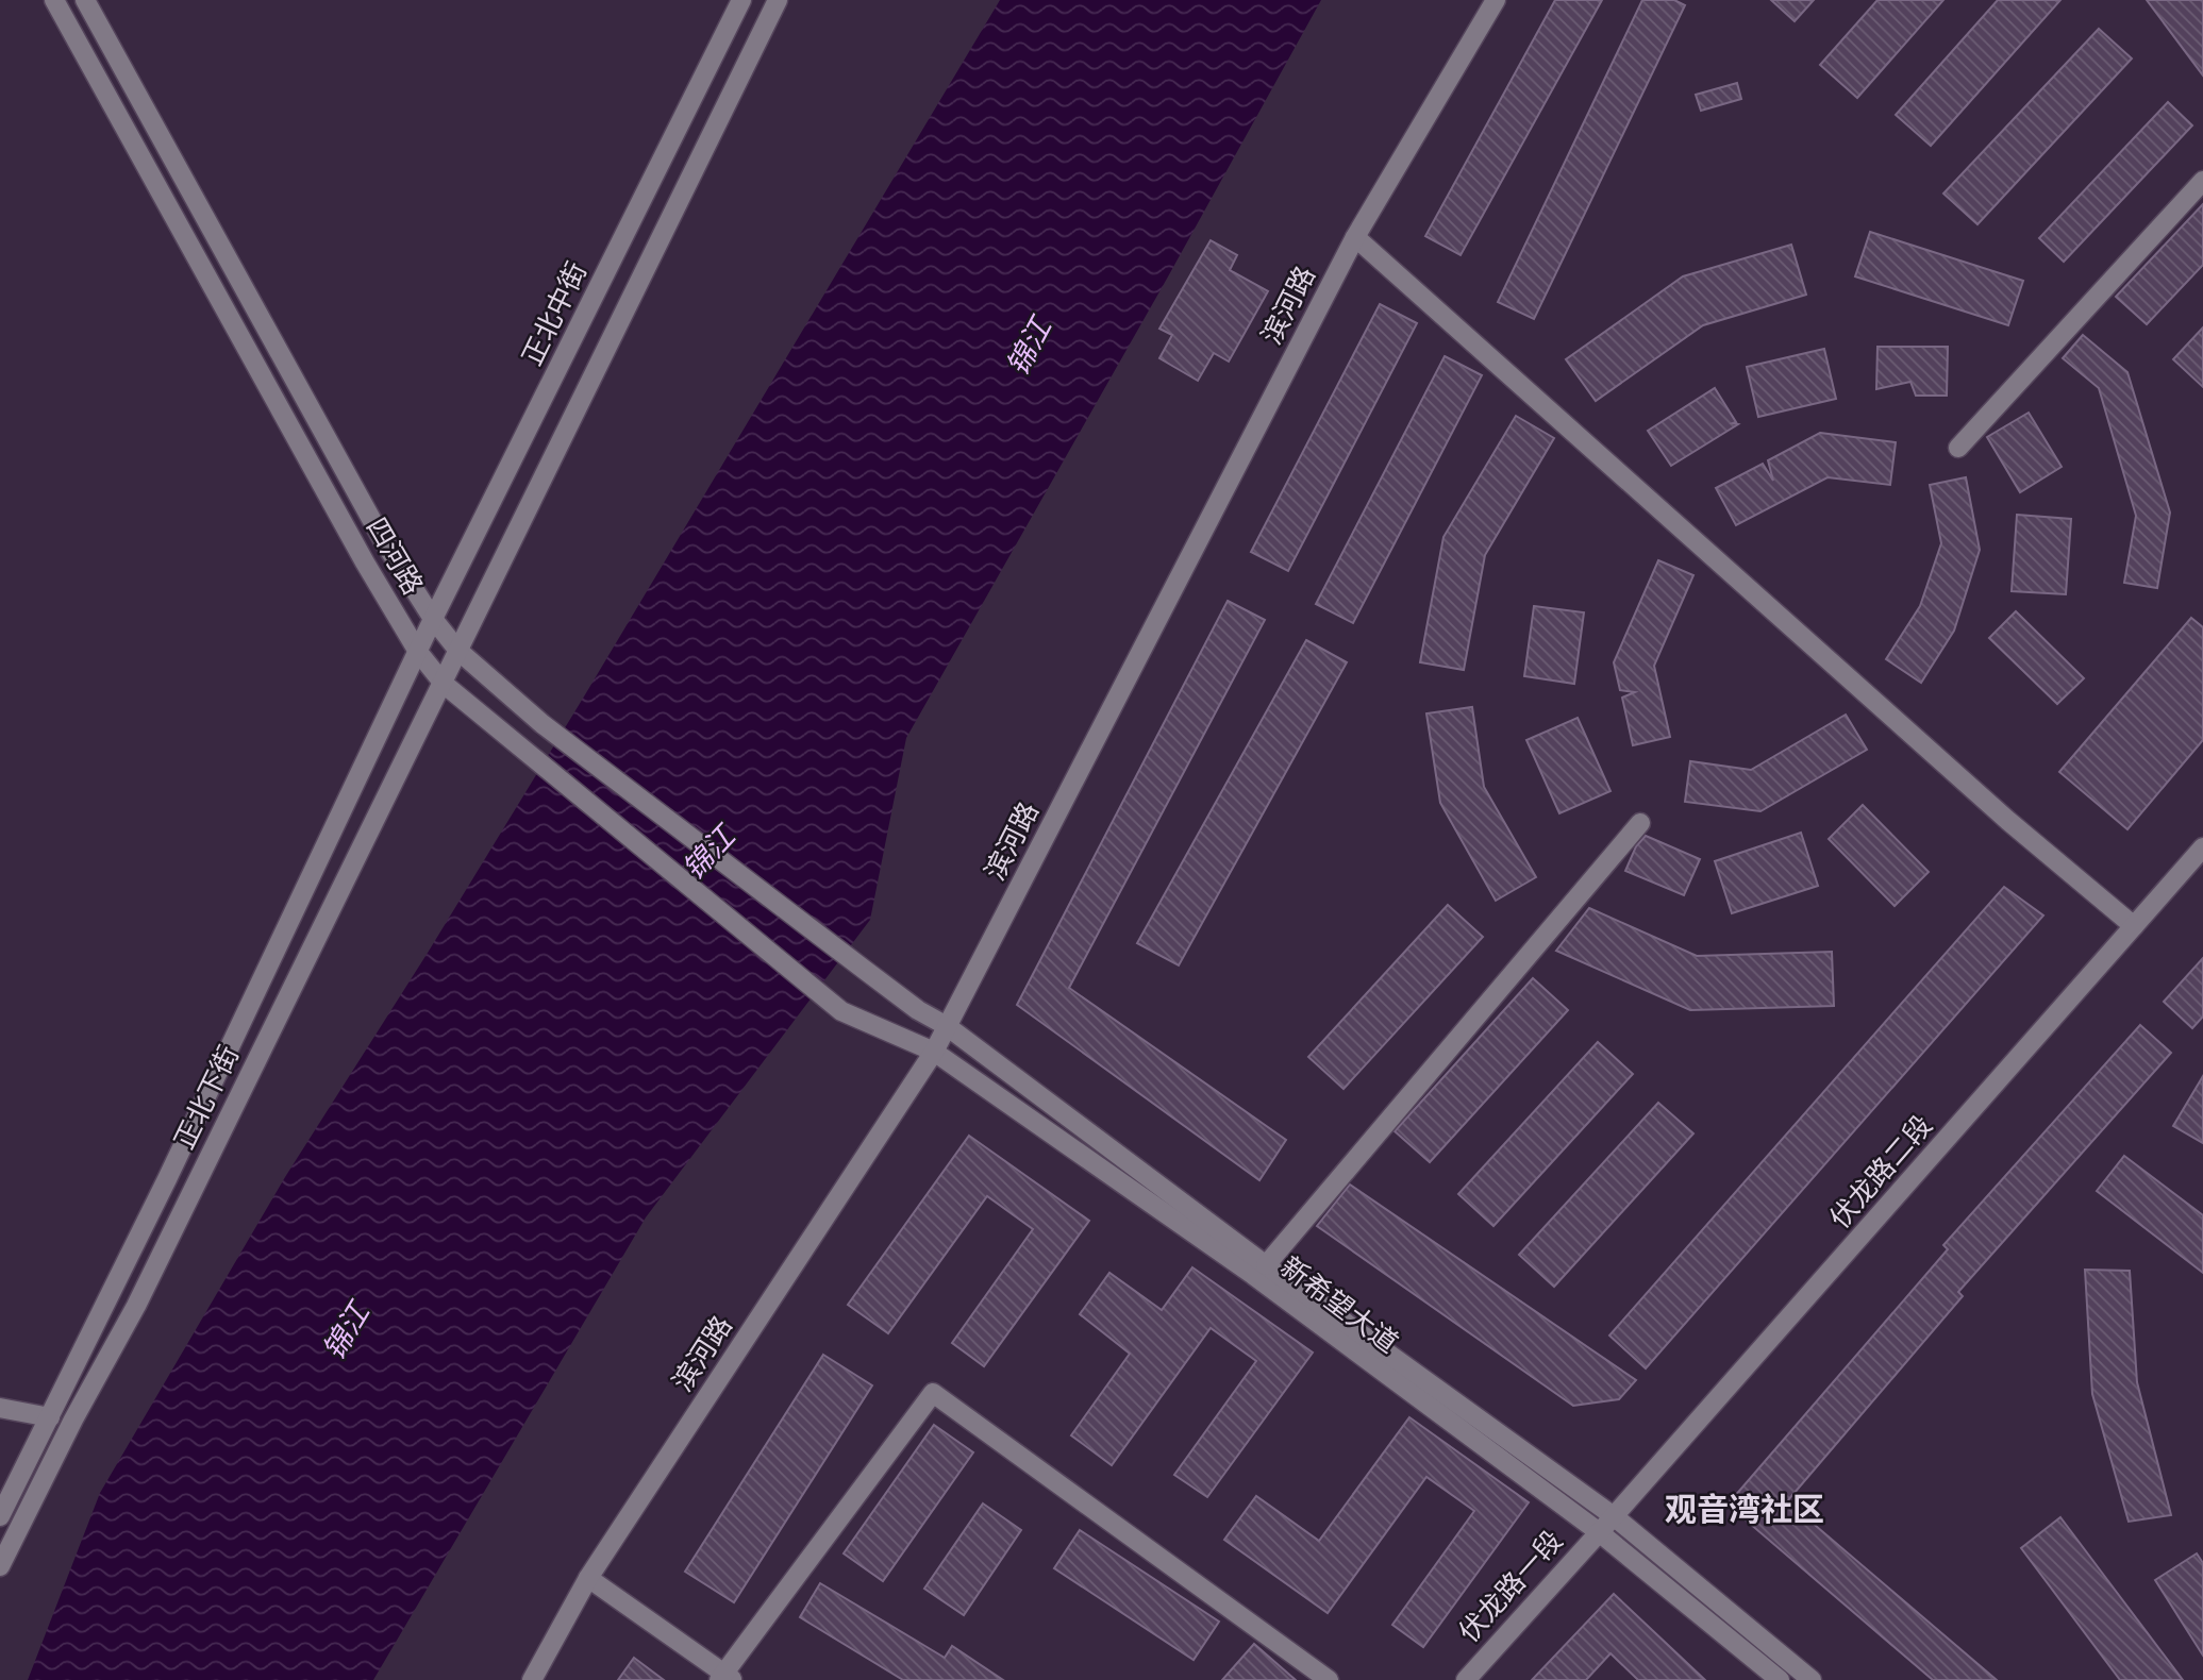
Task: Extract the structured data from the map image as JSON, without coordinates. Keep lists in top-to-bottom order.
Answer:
{
  "streets": {
    "street": [
      "滨河路",
      "正北中街",
      "四河路",
      "正北下街",
      "伏龙路二段",
      "新希望大道",
      "伏龙路一段"
    ]
  },
  "crossings": [
    ["滨河路", "四河路"],
    ["滨河路", "新希望大道"],
    ["正北中街", "四河路"],
    ["正北中街", "正北下街"],
    ["四河路", "正北下街"],
    ["四河路", "伏龙路二段"],
    ["四河路", "新希望大道"],
    ["伏龙路二段", "新希望大道"],
    ["伏龙路二段", "伏龙路一段"],
    ["新希望大道", "伏龙路一段"]
  ],
  "districts": ["观音湾社区"],
  "water": ["锦江"]
}
